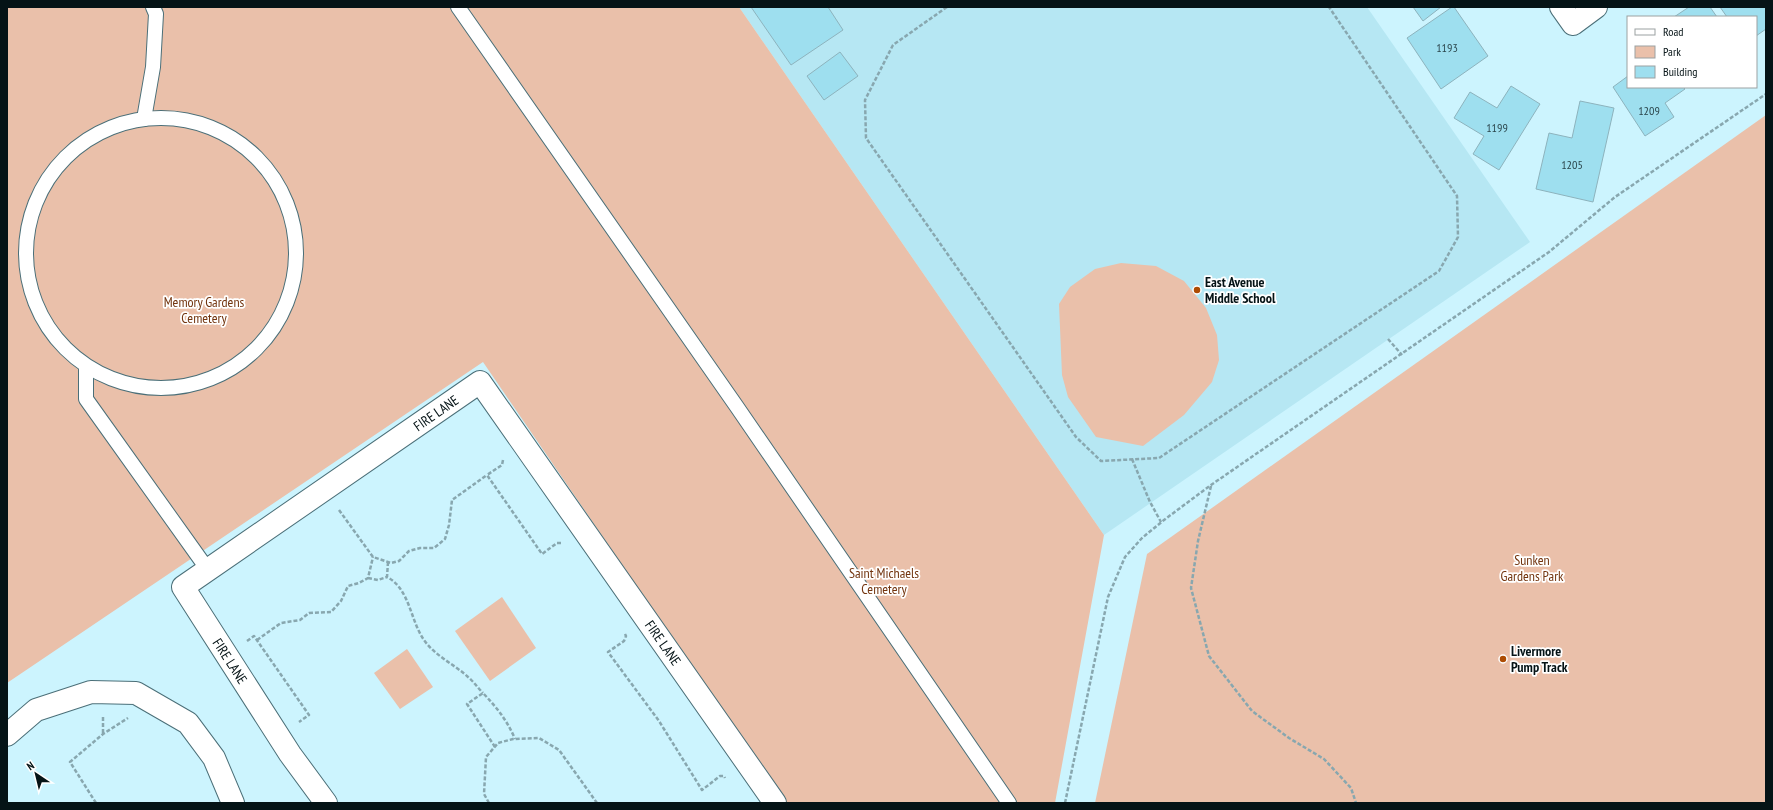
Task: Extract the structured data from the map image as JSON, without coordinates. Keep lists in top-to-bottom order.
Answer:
{
  "streets": {
    "street": ["FIRE LANE"]
  },
  "parks": ["Memory Gardens Cemetery", "Sunken Gardens Park", "Saint Michaels Cemetery"],
  "places": ["East Avenue Middle School", "Livermore Pump Track"],
  "house_numbers": [
    "1193",
    "1209",
    "1199",
    "1205"
  ],
  "legend": ["Road", "Park", "Building"],
  "north": "top left"
}
